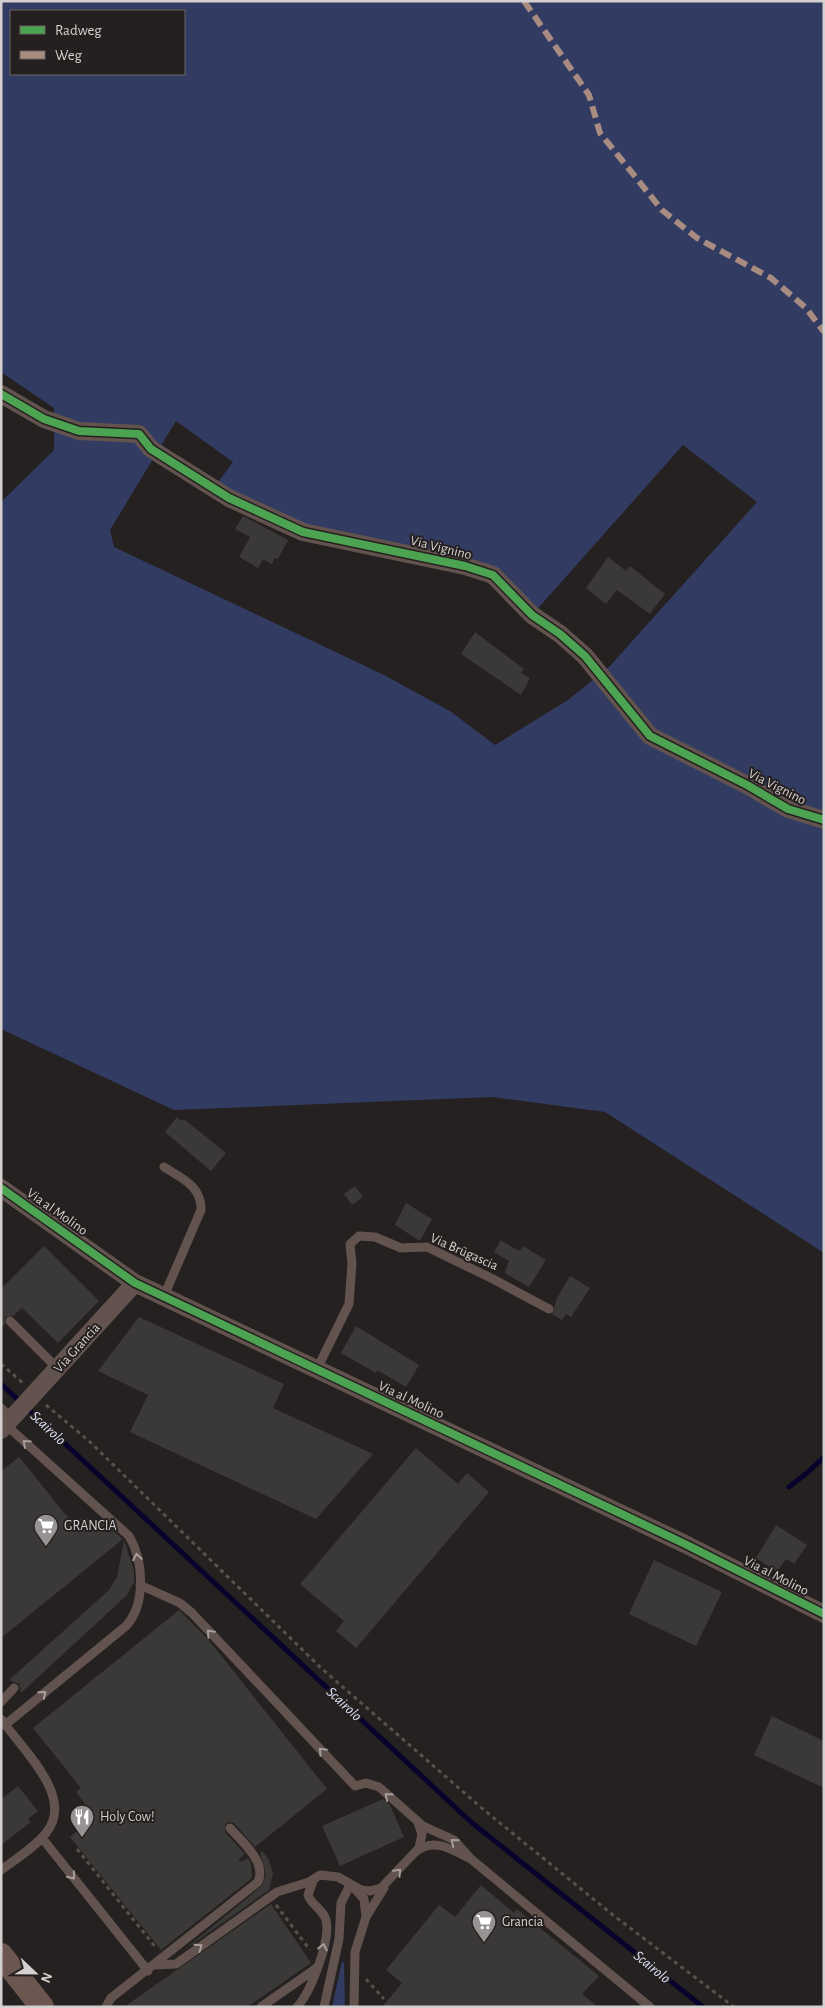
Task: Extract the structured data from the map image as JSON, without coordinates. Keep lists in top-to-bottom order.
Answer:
{
  "streets": {
    "street": ["Via Vignino", "Via al Molino", "Via Grancia"],
    "lane": ["Via Brügascia"]
  },
  "crossings": [
    ["Via al Molino", "Via Brügascia"],
    ["Via al Molino", "Via Grancia"]
  ],
  "water": ["Scairolo"],
  "places": {
    "supermarket": ["GRANCIA", "Grancia"],
    "restaurant": ["Holy Cow!"]
  },
  "legend": ["Radweg", "Weg"],
  "north": "right"
}
